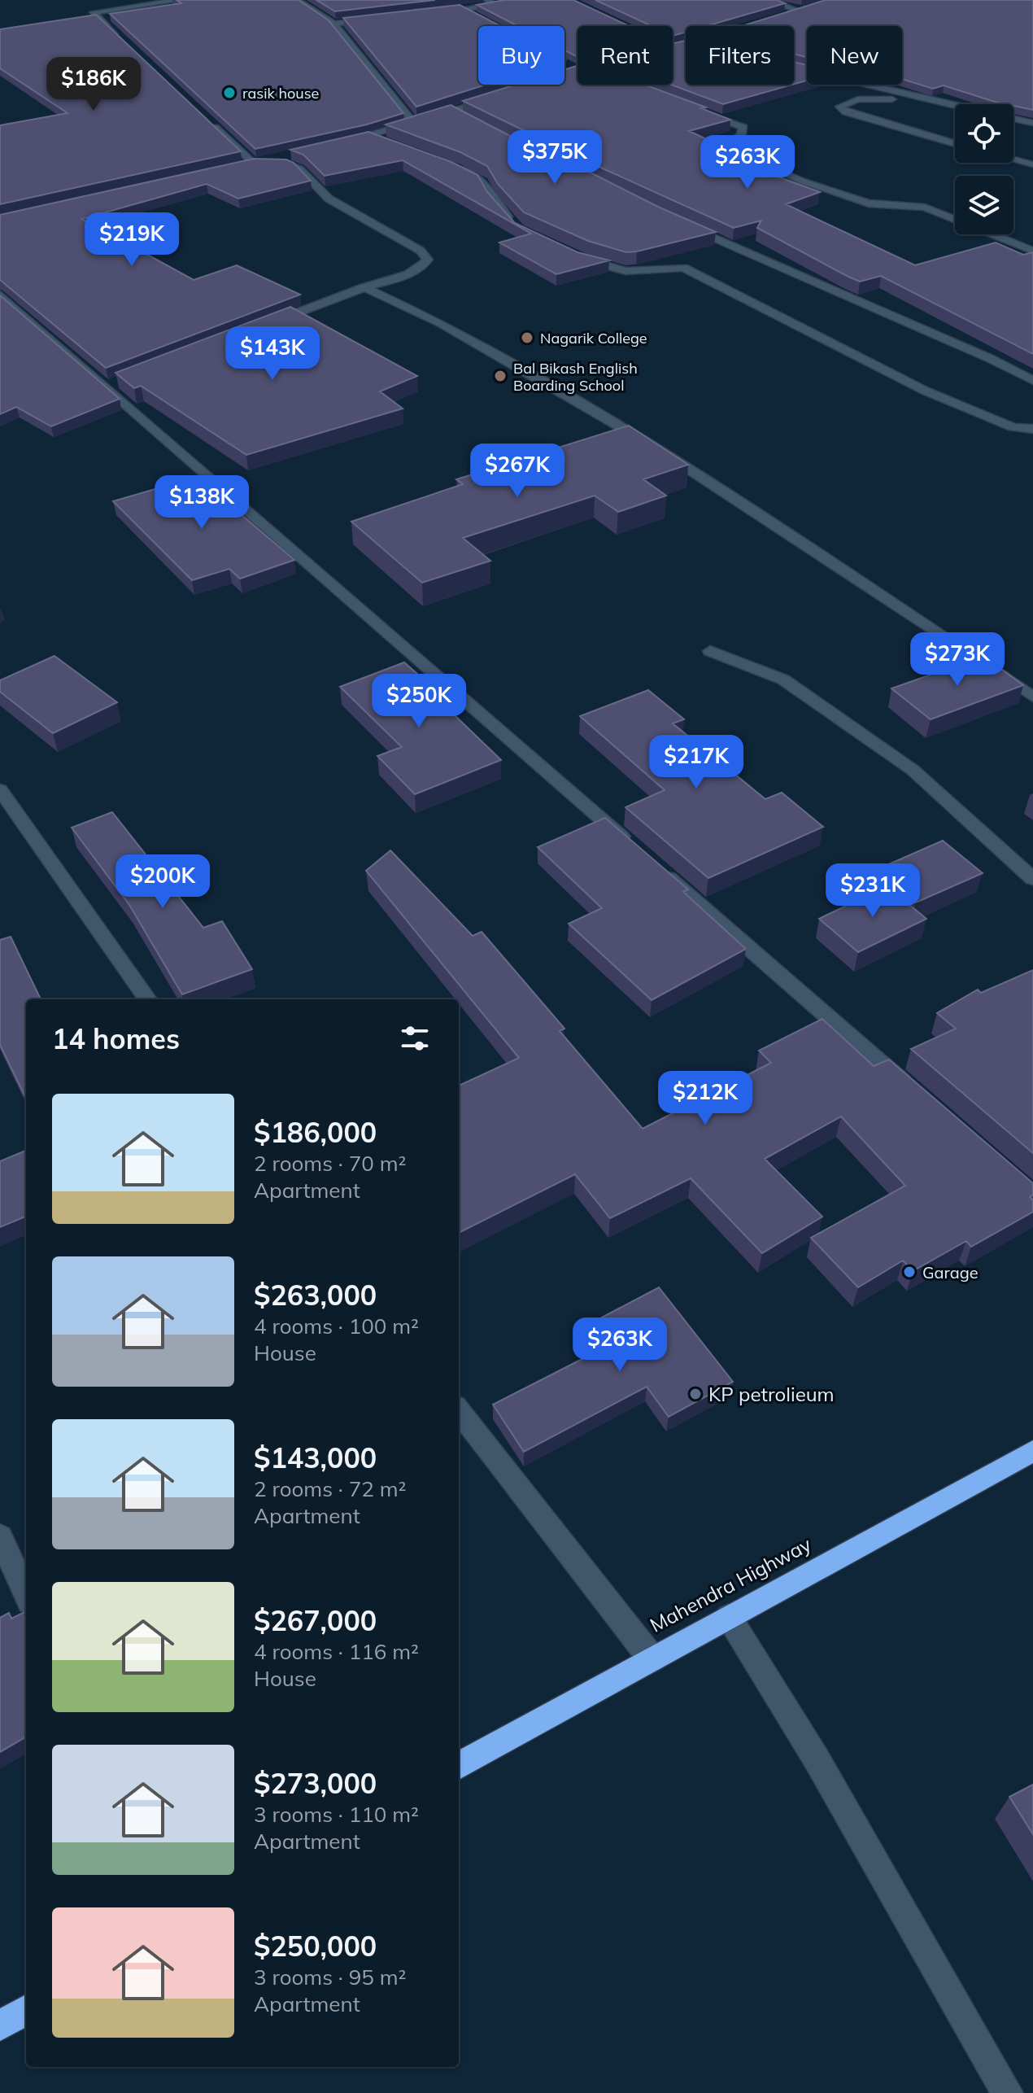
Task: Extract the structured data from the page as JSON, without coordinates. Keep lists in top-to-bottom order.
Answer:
{
  "streets": {
    "highway": ["Mahendra Highway"]
  },
  "places": [
    "rasik house",
    "Nagarik College",
    "Bal Bikash English Boarding School",
    "Garage",
    "KP petrolieum"
  ],
  "page": {
    "chip": [
      "Buy",
      "Rent",
      "Filters",
      "New"
    ],
    "price": [
      "$186K",
      "$375K",
      "$263K",
      "$219K",
      "$143K",
      "$267K",
      "$138K",
      "$273K",
      "$250K",
      "$217K",
      "$200K",
      "$231K",
      "$212K",
      "$263K"
    ],
    "heading": "14 homes",
    "list": [
      {
        "name": "$186,000",
        "note": "2 rooms · 70 m² · Apartment"
      },
      {
        "name": "$263,000",
        "note": "4 rooms · 100 m² · House"
      },
      {
        "name": "$143,000",
        "note": "2 rooms · 72 m² · Apartment"
      },
      {
        "name": "$267,000",
        "note": "4 rooms · 116 m² · House"
      },
      {
        "name": "$273,000",
        "note": "3 rooms · 110 m² · Apartment"
      },
      {
        "name": "$250,000",
        "note": "3 rooms · 95 m² · Apartment"
      }
    ]
  }
}
